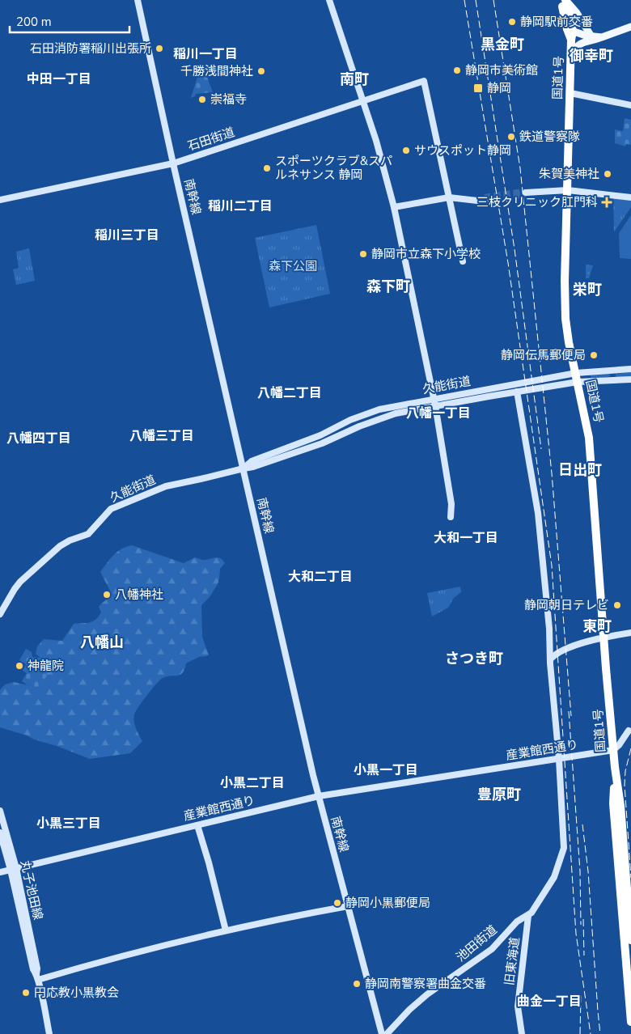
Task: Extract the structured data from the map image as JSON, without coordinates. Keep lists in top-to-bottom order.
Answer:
{
  "streets": {
    "highway": ["国道1号"],
    "street": [
      "石田街道",
      "南幹線",
      "久能街道",
      "産業館西通り",
      "丸子池田線",
      "池田街道",
      "旧東海道"
    ]
  },
  "crossings": [
    ["国道1号", "久能街道"],
    ["国道1号", "産業館西通り"],
    ["石田街道", "南幹線"],
    ["南幹線", "久能街道"],
    ["南幹線", "産業館西通り"],
    ["久能街道", "池田街道"],
    ["産業館西通り", "丸子池田線"],
    ["産業館西通り", "池田街道"],
    ["池田街道", "旧東海道"]
  ],
  "districts": [
    "黒金町",
    "稲川一丁目",
    "御幸町",
    "中田一丁目",
    "南町",
    "稲川二丁目",
    "稲川三丁目",
    "森下町",
    "栄町",
    "八幡二丁目",
    "八幡一丁目",
    "八幡三丁目",
    "八幡四丁目",
    "日出町",
    "大和一丁目",
    "大和二丁目",
    "東町",
    "八幡山",
    "さつき町",
    "小黒一丁目",
    "小黒二丁目",
    "豊原町",
    "小黒三丁目",
    "曲金一丁目"
  ],
  "parks": ["森下公園"],
  "places": {
    "other": [
      "静岡駅前交番",
      "石田消防署稲川出張所",
      "静岡市美術館",
      "千勝浅間神社",
      "崇福寺",
      "鉄道警察隊",
      "サウスポット静岡",
      "スポーツクラブ&スパ ルネサンス 静岡",
      "朱賀美神社",
      "静岡市立森下小学校",
      "静岡伝馬郵便局",
      "八幡神社",
      "静岡朝日テレビ",
      "神龍院",
      "静岡小黒郵便局",
      "静岡南警察署曲金交番",
      "円応教小黒教会"
    ],
    "transit": ["静岡"],
    "health": ["三枝クリニック肛門科"]
  },
  "scale_bar": "200 m"
}
